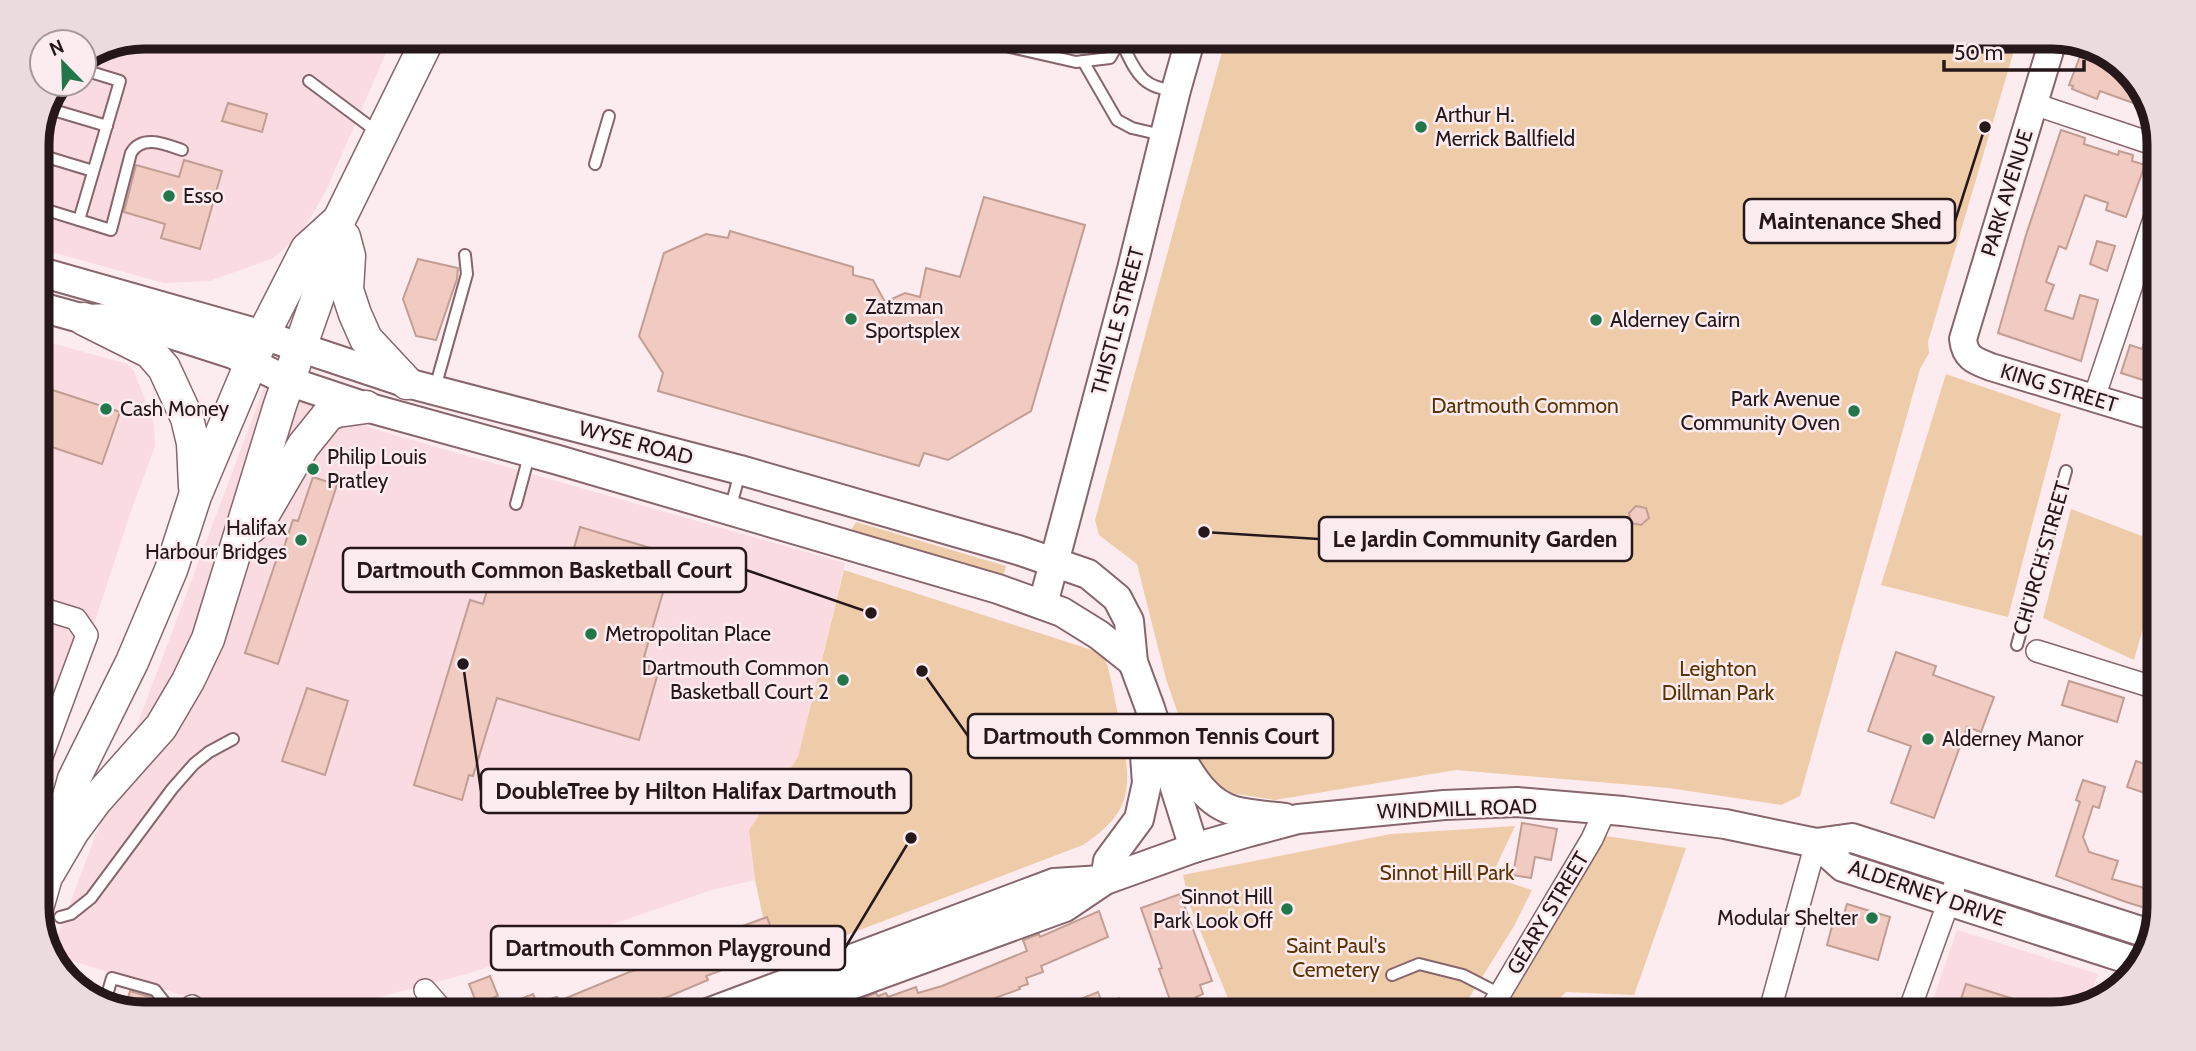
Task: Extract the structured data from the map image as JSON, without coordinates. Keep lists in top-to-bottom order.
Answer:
{
  "streets": {
    "main road": [
      "THISTLE STREET",
      "WYSE ROAD",
      "WINDMILL ROAD",
      "ALDERNEY DRIVE"
    ],
    "street": ["PARK AVENUE", "KING STREET", "GEARY STREET"],
    "lane": ["CHURCH STREET"]
  },
  "crossings": [
    ["PARK AVENUE", "KING STREET"],
    ["THISTLE STREET", "WYSE ROAD"],
    ["WYSE ROAD", "WINDMILL ROAD"],
    ["WINDMILL ROAD", "ALDERNEY DRIVE"],
    ["WINDMILL ROAD", "GEARY STREET"]
  ],
  "parks": [
    "Dartmouth Common",
    "Leighton Dillman Park",
    "Sinnot Hill Park",
    "Saint Paul's Cemetery"
  ],
  "places": [
    "Arthur H. Merrick Ballfield",
    "Maintenance Shed",
    "Esso",
    "Zatzman Sportsplex",
    "Alderney Cairn",
    "Cash Money",
    "Park Avenue Community Oven",
    "Philip Louis Pratley",
    "Le Jardin Community Garden",
    "Halifax Harbour Bridges",
    "Dartmouth Common Basketball Court",
    "Metropolitan Place",
    "DoubleTree by Hilton Halifax Dartmouth",
    "Dartmouth Common Tennis Court",
    "Dartmouth Common Basketball Court 2",
    "Alderney Manor",
    "Dartmouth Common Playground",
    "Sinnot Hill Park Look Off",
    "Modular Shelter"
  ],
  "scale_bar": "50 m",
  "north": "top left"
}
